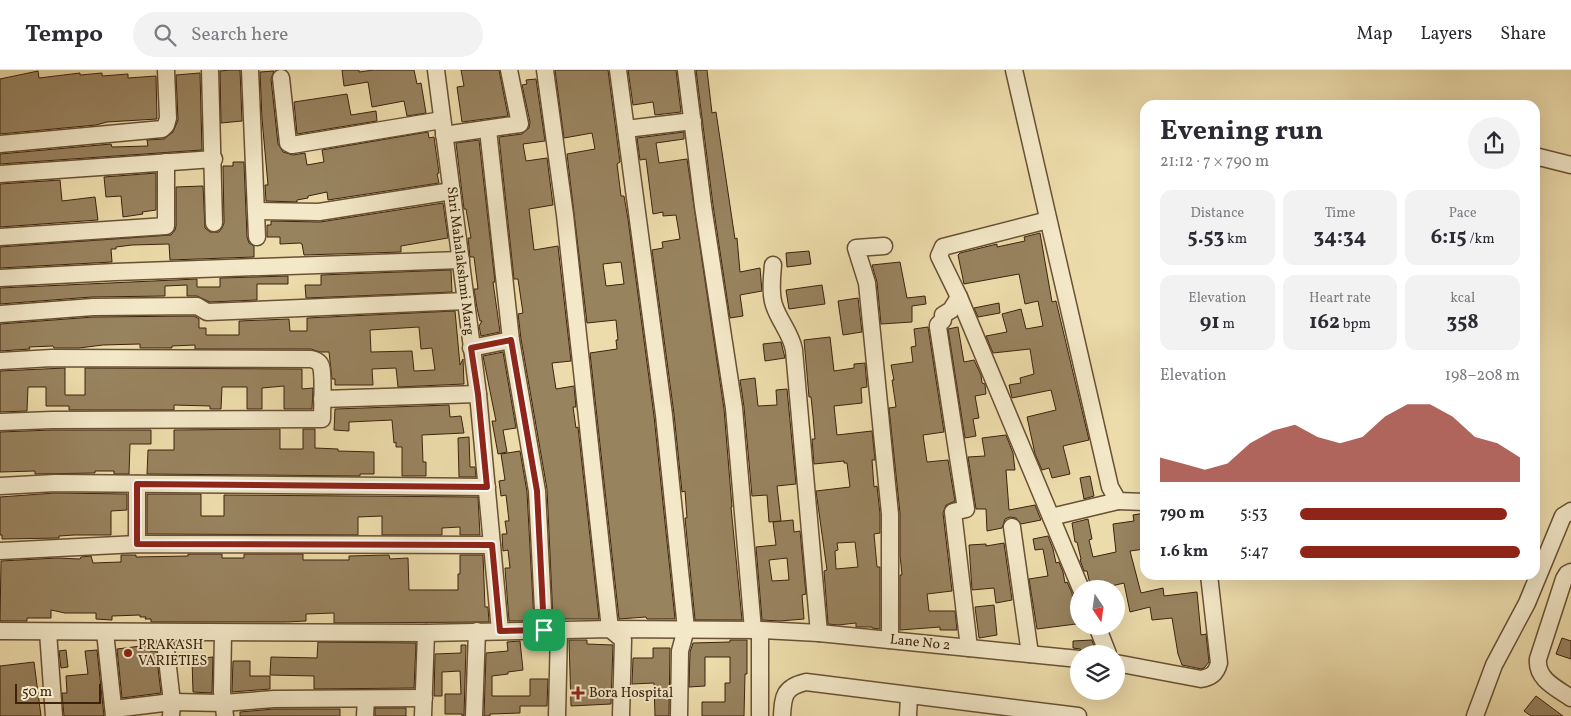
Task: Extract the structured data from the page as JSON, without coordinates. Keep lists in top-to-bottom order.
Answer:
{
  "streets": {
    "street": ["Shri Mahalakshmi Marg", "Lane No 2"]
  },
  "crossings": [
    ["Shri Mahalakshmi Marg", "Lane No 2"]
  ],
  "places": {
    "other": ["PRAKASH VARIETIES"],
    "health": ["Bora Hospital"]
  },
  "scale_bar": "50 m",
  "north": "bottom",
  "page": {
    "header": "Tempo",
    "search": "Search here",
    "nav": ["Map", "Layers", "Share"],
    "heading": ["Evening run", "21:12 · 7 × 790 m"],
    "stats": [
      ["Distance", "5.53 km"],
      ["Time", "34:34"],
      ["Pace", "6:15 /km"],
      ["Elevation", "91 m"],
      ["Heart rate", "162 bpm"],
      ["kcal", "358"]
    ],
    "chart": ["Elevation", "198–208 m"],
    "list": [
      {
        "name": "790 m",
        "note": "5:53"
      },
      {
        "name": "1.6 km",
        "note": "5:47"
      }
    ],
    "scale": "50 m"
  }
}
